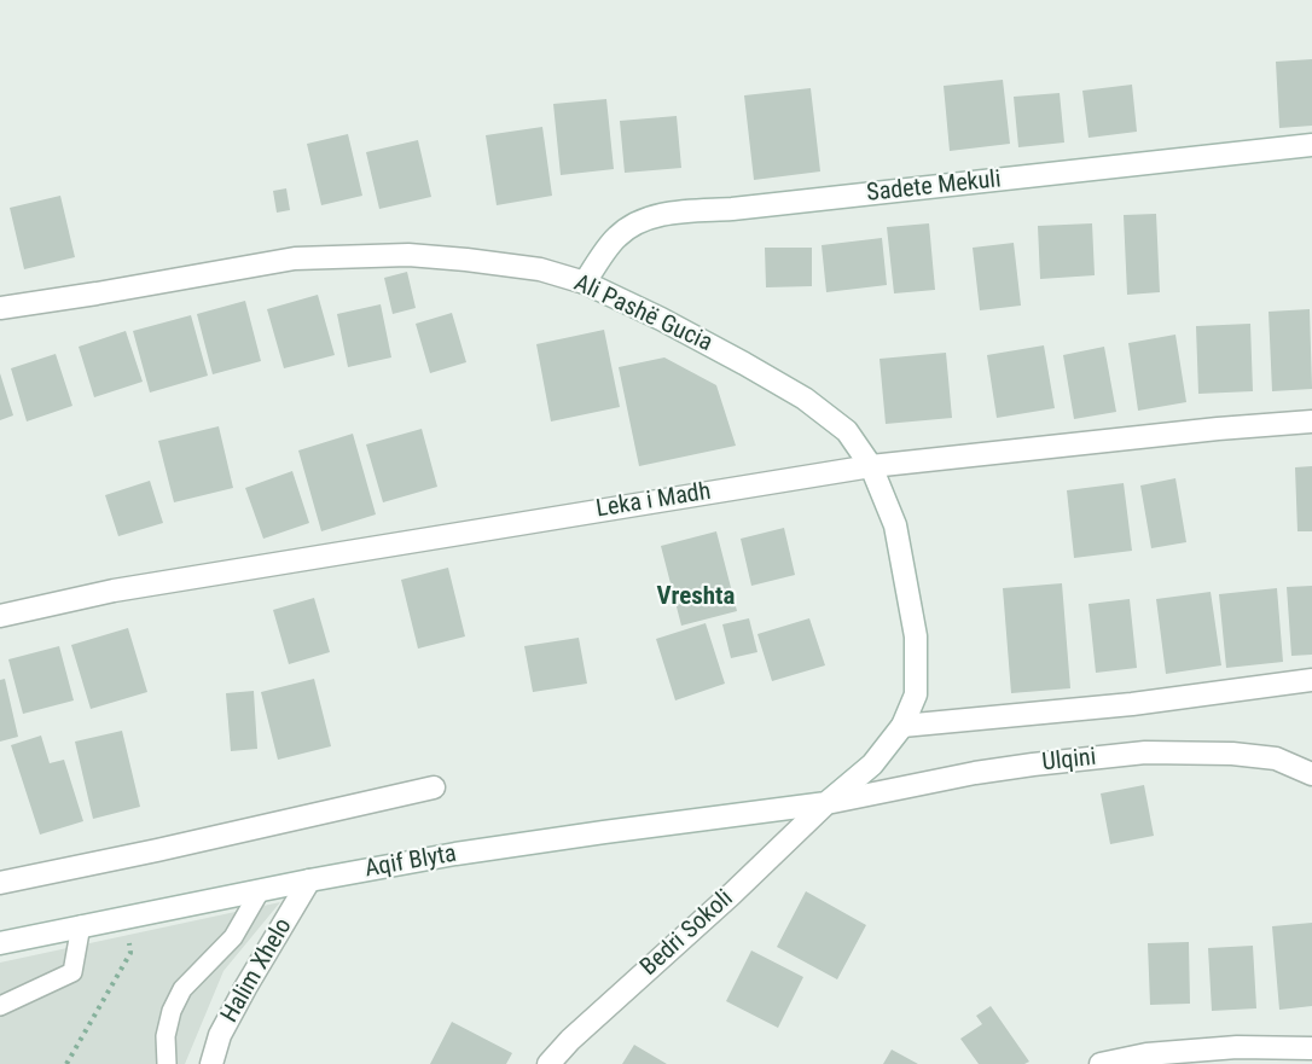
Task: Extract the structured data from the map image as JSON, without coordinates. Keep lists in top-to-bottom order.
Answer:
{
  "streets": {
    "street": [
      "Sadete Mekuli",
      "Ali Pashë Gucia",
      "Leka i Madh",
      "Ulqini",
      "Aqif Blyta",
      "Bedri Sokoli",
      "Halim Xhelo"
    ]
  },
  "crossings": [
    ["Sadete Mekuli", "Ali Pashë Gucia"],
    ["Ali Pashë Gucia", "Leka i Madh"],
    ["Ali Pashë Gucia", "Ulqini"],
    ["Ali Pashë Gucia", "Aqif Blyta"],
    ["Ali Pashë Gucia", "Bedri Sokoli"],
    ["Ulqini", "Aqif Blyta"],
    ["Ulqini", "Bedri Sokoli"],
    ["Aqif Blyta", "Bedri Sokoli"],
    ["Aqif Blyta", "Halim Xhelo"]
  ],
  "districts": ["Vreshta"]
}
